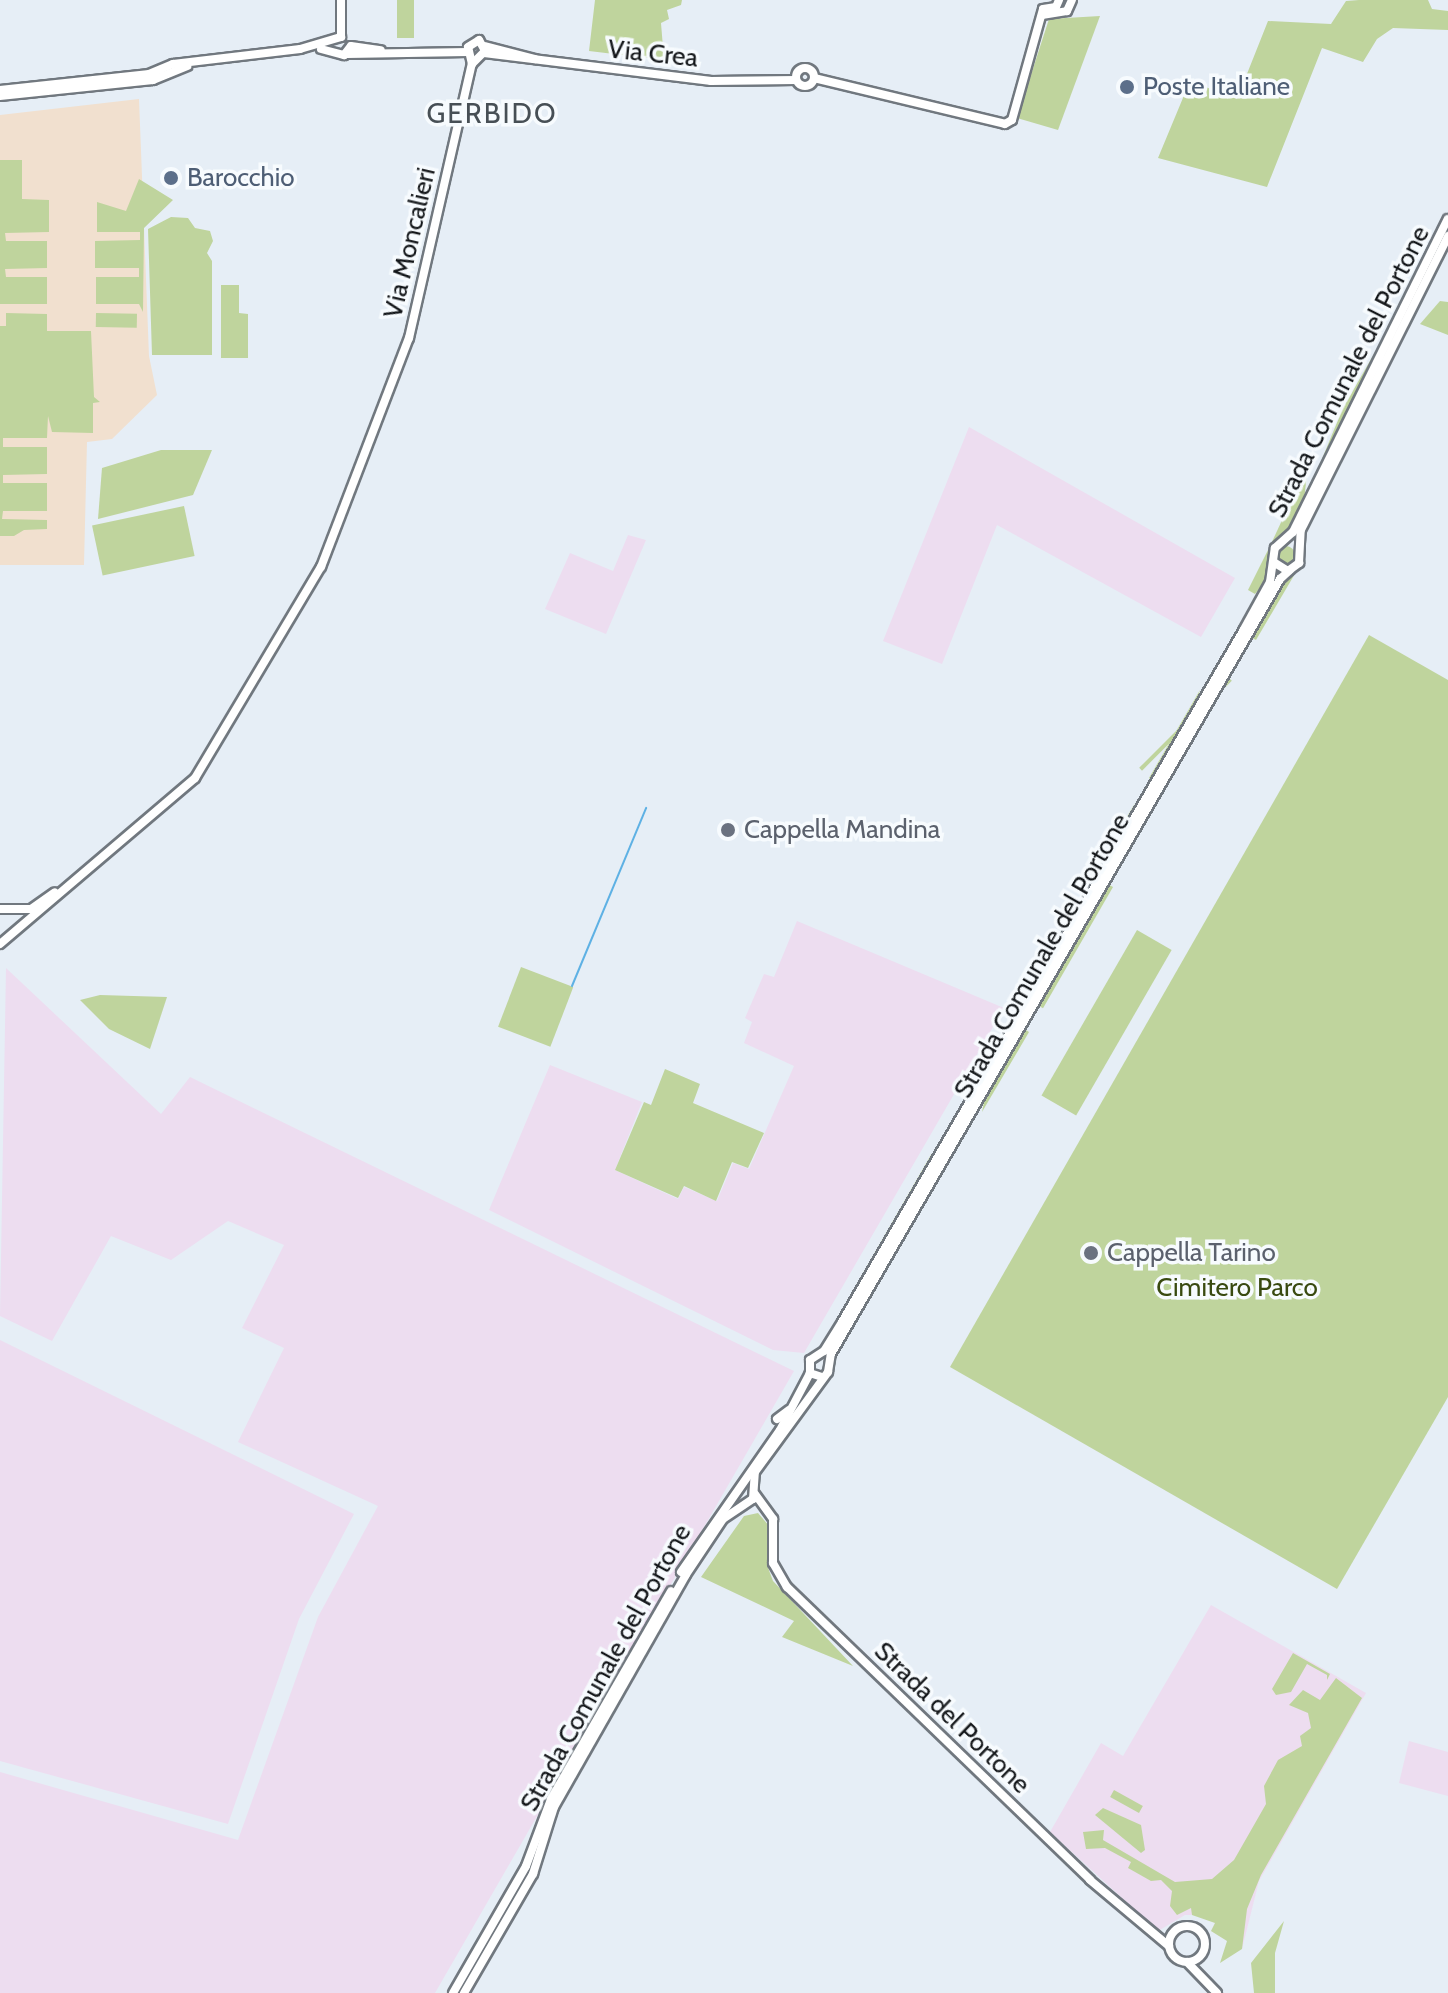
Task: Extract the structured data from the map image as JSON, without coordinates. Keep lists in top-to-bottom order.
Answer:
{
  "streets": {
    "street": [
      "Via Crea",
      "Via Moncalieri",
      "Strada Comunale del Portone",
      "Strada del Portone"
    ]
  },
  "crossings": [
    ["Via Crea", "Via Moncalieri"]
  ],
  "districts": ["GERBIDO"],
  "parks": ["Cimitero Parco"],
  "places": [
    "Poste Italiane",
    "Barocchio",
    "Cappella Mandina",
    "Cappella Tarino"
  ]
}
